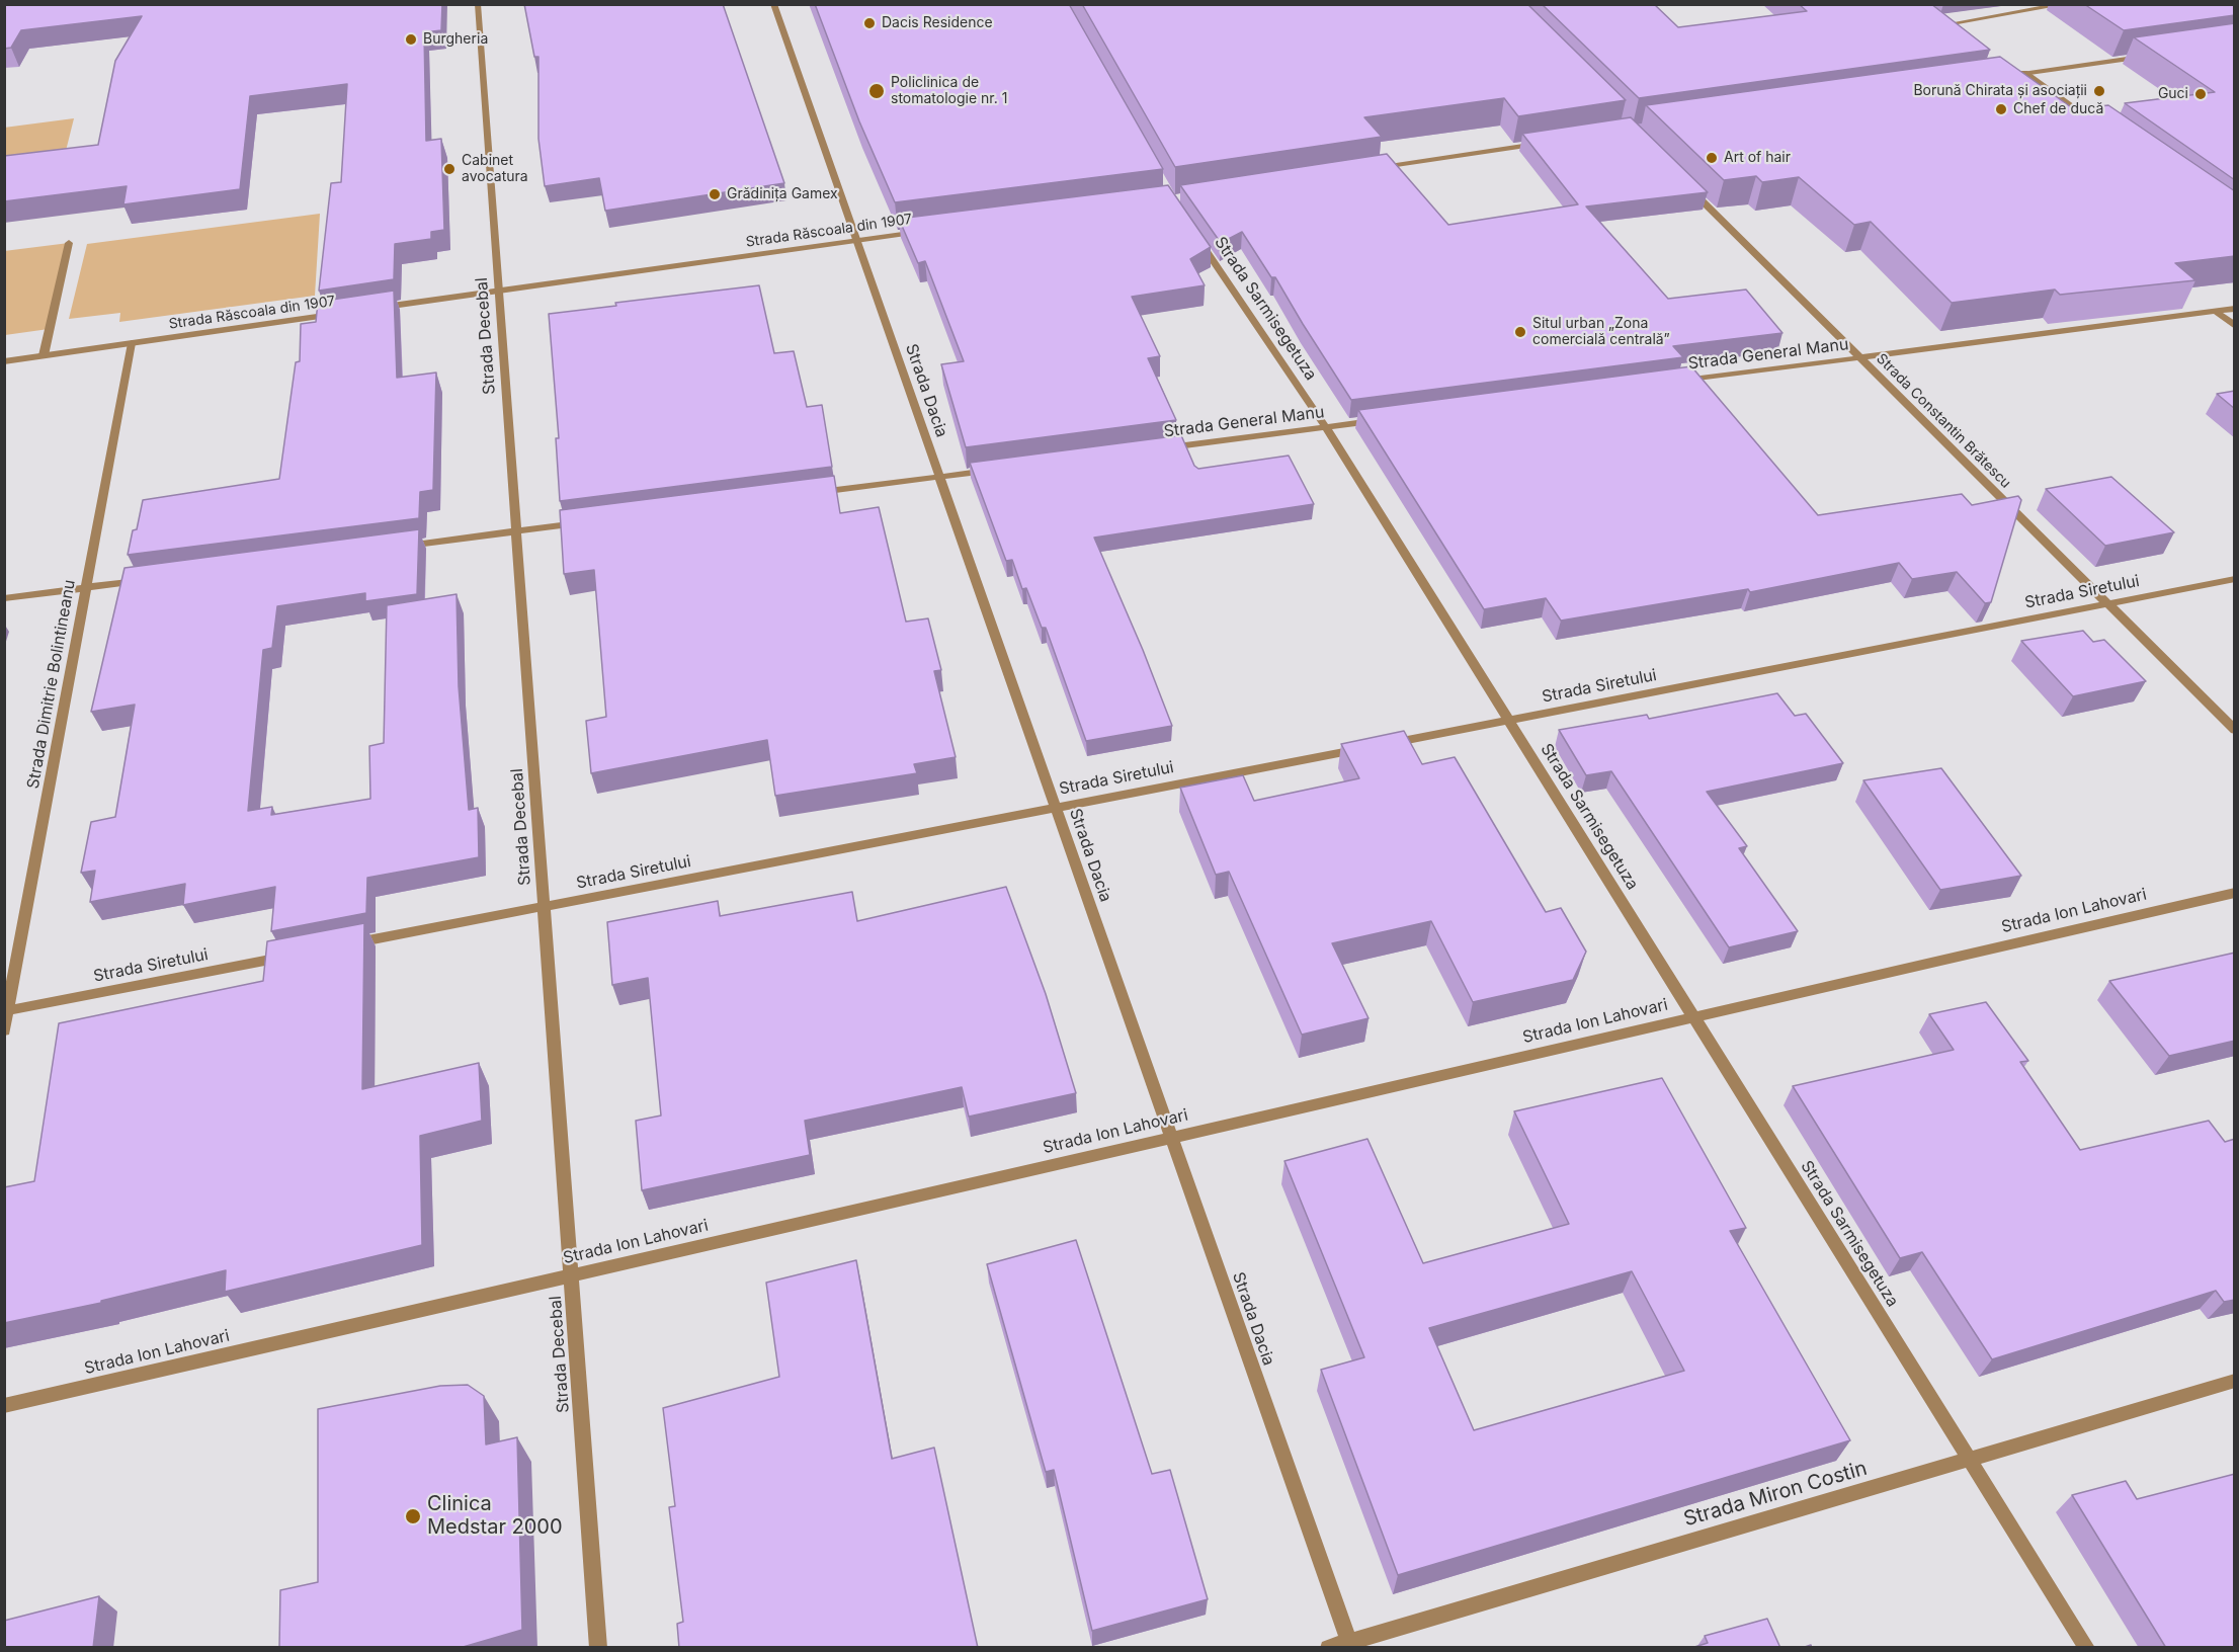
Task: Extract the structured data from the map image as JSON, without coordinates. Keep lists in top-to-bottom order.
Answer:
{
  "streets": {
    "street": [
      "Strada Răscoala din 1907",
      "Strada Sarmisegetuza",
      "Strada Decebal",
      "Strada General Manu",
      "Strada Dacia",
      "Strada Constantin Brătescu",
      "Strada Siretului",
      "Strada Dimitrie Bolintineanu",
      "Strada Ion Lahovari",
      "Strada Miron Costin"
    ]
  },
  "crossings": [
    ["Strada Răscoala din 1907", "Strada Decebal"],
    ["Strada Răscoala din 1907", "Strada Dacia"],
    ["Strada Răscoala din 1907", "Strada Dimitrie Bolintineanu"],
    ["Strada Sarmisegetuza", "Strada General Manu"],
    ["Strada Sarmisegetuza", "Strada Siretului"],
    ["Strada Sarmisegetuza", "Strada Ion Lahovari"],
    ["Strada Sarmisegetuza", "Strada Miron Costin"],
    ["Strada Decebal", "Strada Siretului"],
    ["Strada Decebal", "Strada Ion Lahovari"],
    ["Strada General Manu", "Strada Constantin Brătescu"],
    ["Strada Dacia", "Strada Siretului"],
    ["Strada Dacia", "Strada Ion Lahovari"],
    ["Strada Dacia", "Strada Miron Costin"],
    ["Strada Constantin Brătescu", "Strada Siretului"],
    ["Strada Siretului", "Strada Dimitrie Bolintineanu"]
  ],
  "places": [
    "Dacis Residence",
    "Burgheria",
    "Policlinica de stomatologie nr. 1",
    "Borună Chirata și asociații",
    "Guci",
    "Chef de ducă",
    "Art of hair",
    "Cabinet avocatura",
    "Grădinița Gamex",
    "Situl urban „Zona comercială centrală”",
    "Clinica Medstar 2000"
  ]
}
